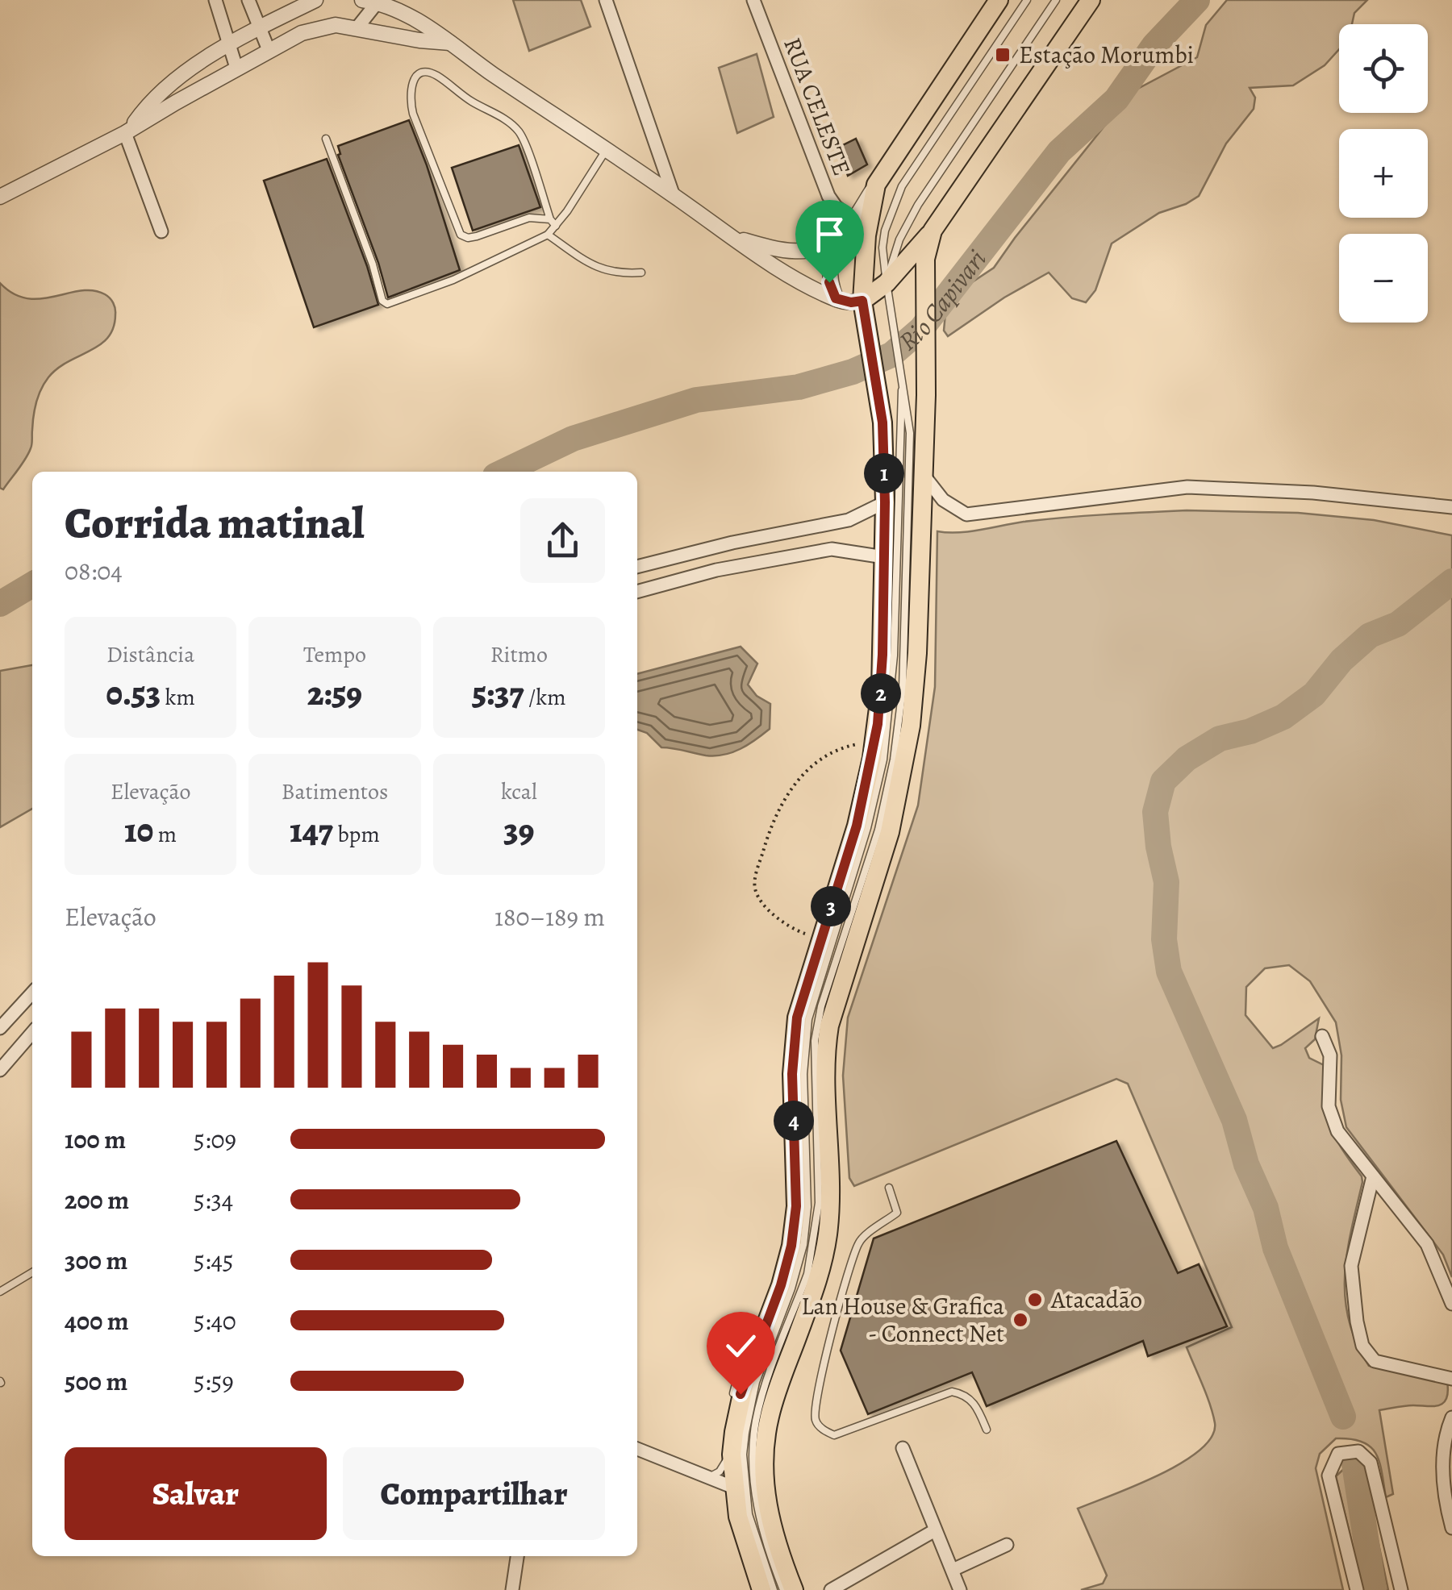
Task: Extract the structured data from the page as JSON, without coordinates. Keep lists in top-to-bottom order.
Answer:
{
  "streets": {
    "street": ["RUA CELESTE"]
  },
  "water": ["Rio Capivari"],
  "places": {
    "transit": ["Estação Morumbi"],
    "other": ["Atacadão", "Lan House & Grafica - Connect Net"]
  },
  "page": {
    "map_buttons": ["+", "−"],
    "pins": [
      "1",
      "2",
      "3",
      "4"
    ],
    "heading": ["Corrida matinal", "08:04"],
    "stats": [
      ["Distância", "0.53 km"],
      ["Tempo", "2:59"],
      ["Ritmo", "5:37 /km"],
      ["Elevação", "10 m"],
      ["Batimentos", "147 bpm"],
      ["kcal", "39"]
    ],
    "chart": ["Elevação", "180–189 m"],
    "list": [
      {
        "name": "100 m",
        "note": "5:09"
      },
      {
        "name": "200 m",
        "note": "5:34"
      },
      {
        "name": "300 m",
        "note": "5:45"
      },
      {
        "name": "400 m",
        "note": "5:40"
      },
      {
        "name": "500 m",
        "note": "5:59"
      }
    ],
    "buttons": ["Salvar", "Compartilhar"]
  }
}
